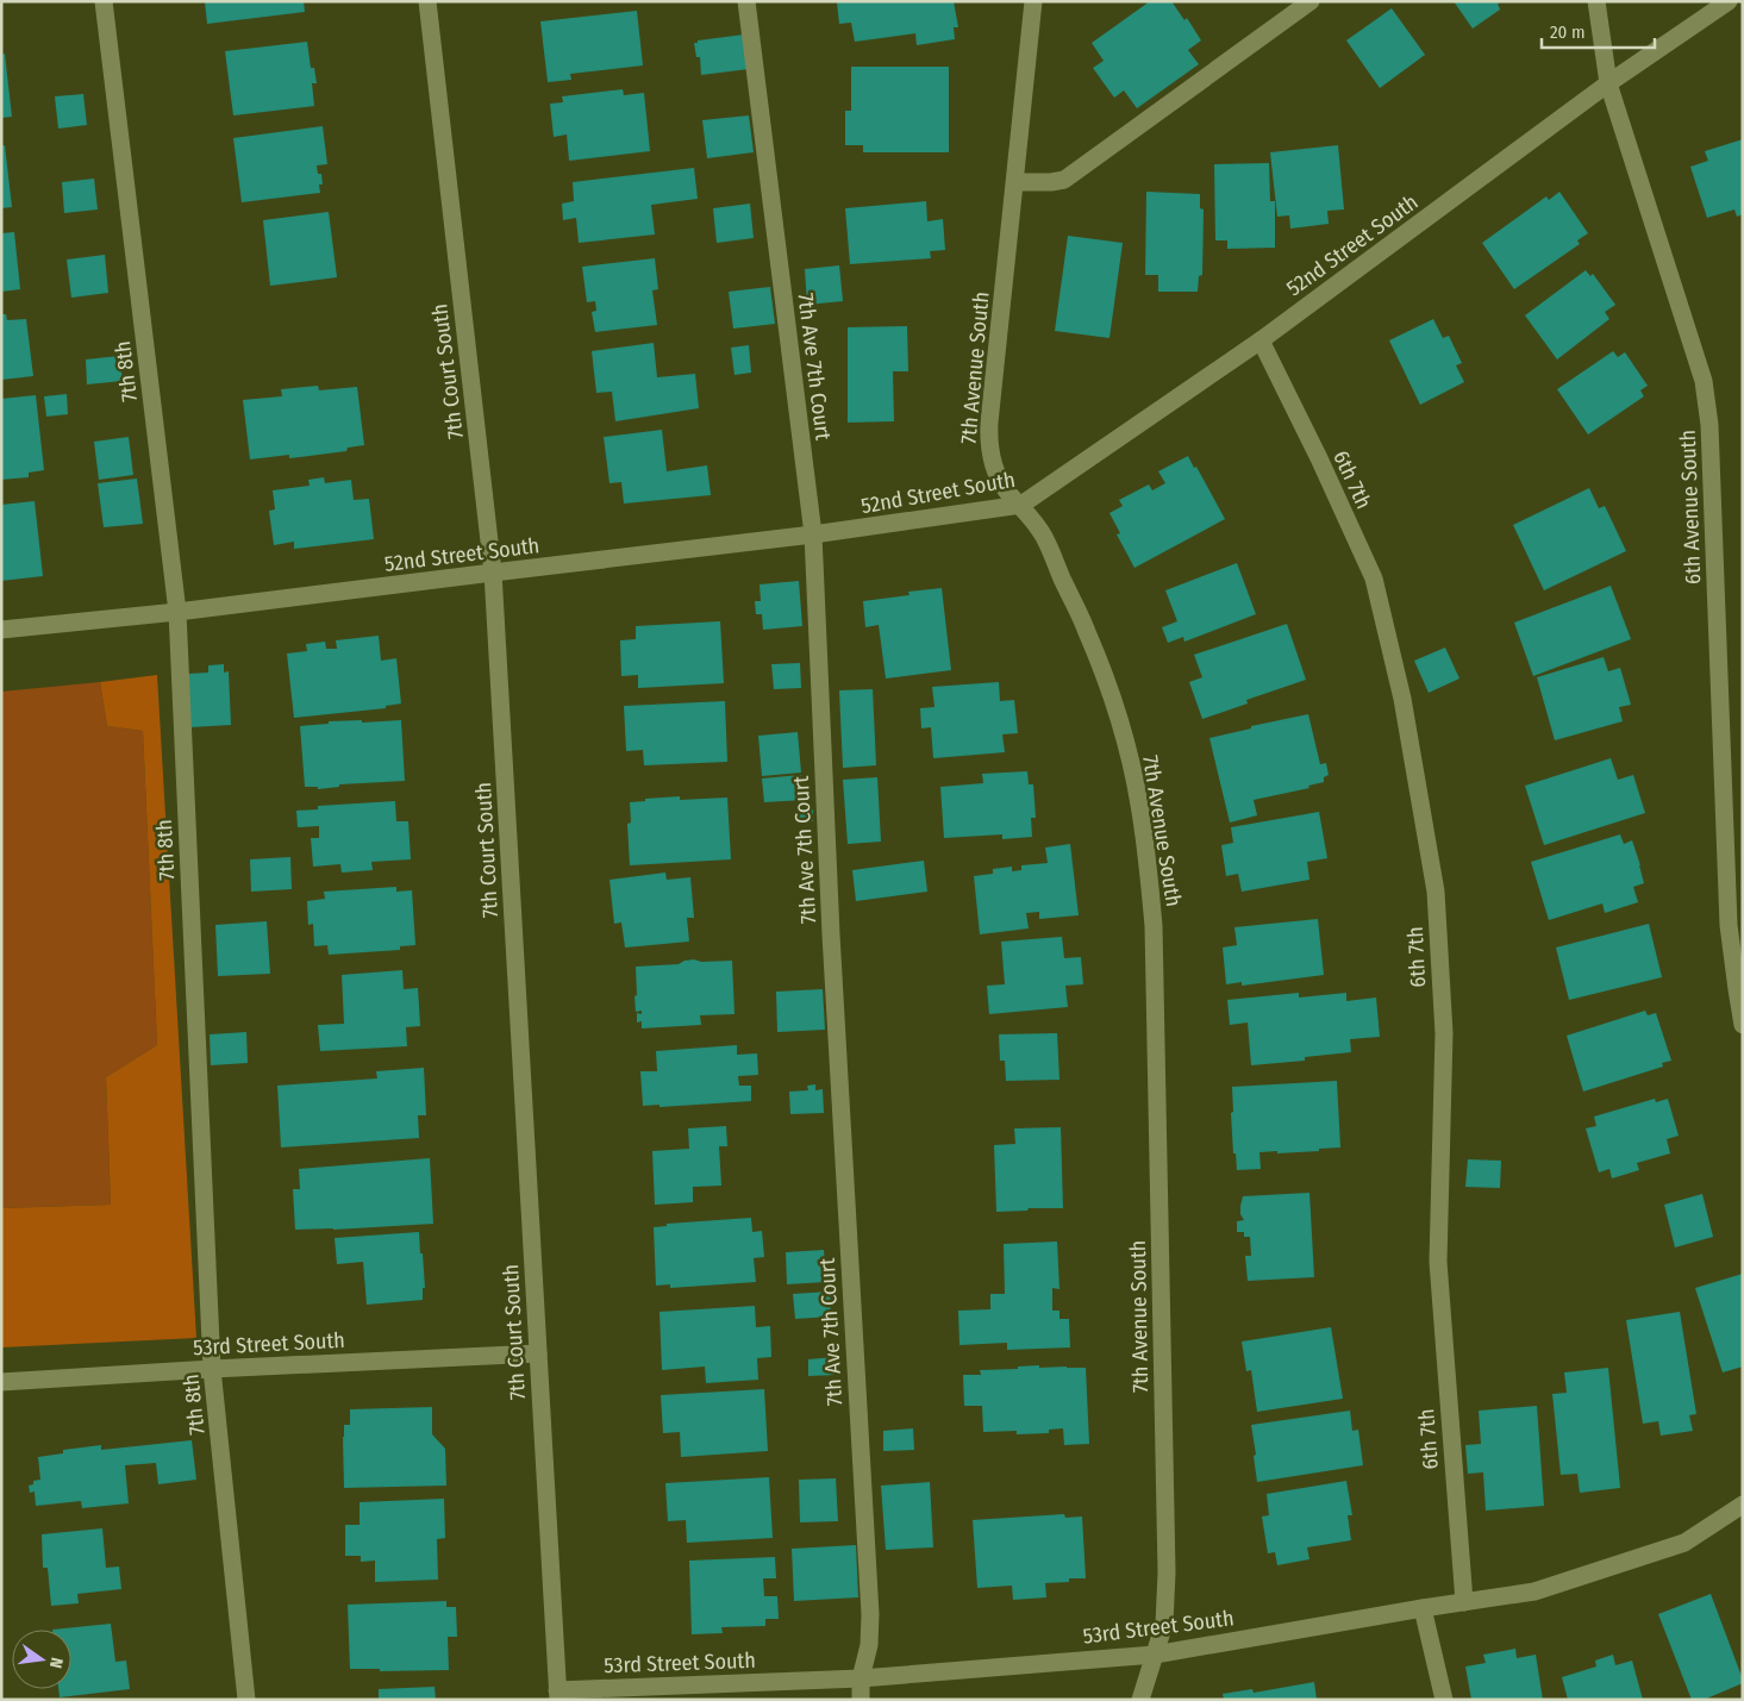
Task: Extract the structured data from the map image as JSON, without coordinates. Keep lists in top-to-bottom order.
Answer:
{
  "streets": {
    "street": [
      "52nd Street South",
      "7th Ave 7th Court",
      "7th Avenue South",
      "7th 8th",
      "7th Court South",
      "6th 7th",
      "6th Avenue South",
      "53rd Street South"
    ]
  },
  "crossings": [
    ["52nd Street South", "7th Ave 7th Court"],
    ["52nd Street South", "7th Avenue South"],
    ["52nd Street South", "7th 8th"],
    ["52nd Street South", "7th Court South"],
    ["52nd Street South", "6th 7th"],
    ["52nd Street South", "6th Avenue South"],
    ["7th Ave 7th Court", "53rd Street South"],
    ["7th Avenue South", "53rd Street South"],
    ["7th 8th", "53rd Street South"],
    ["7th Court South", "53rd Street South"],
    ["6th 7th", "53rd Street South"]
  ],
  "scale_bar": "20 m",
  "north": "right"
}
